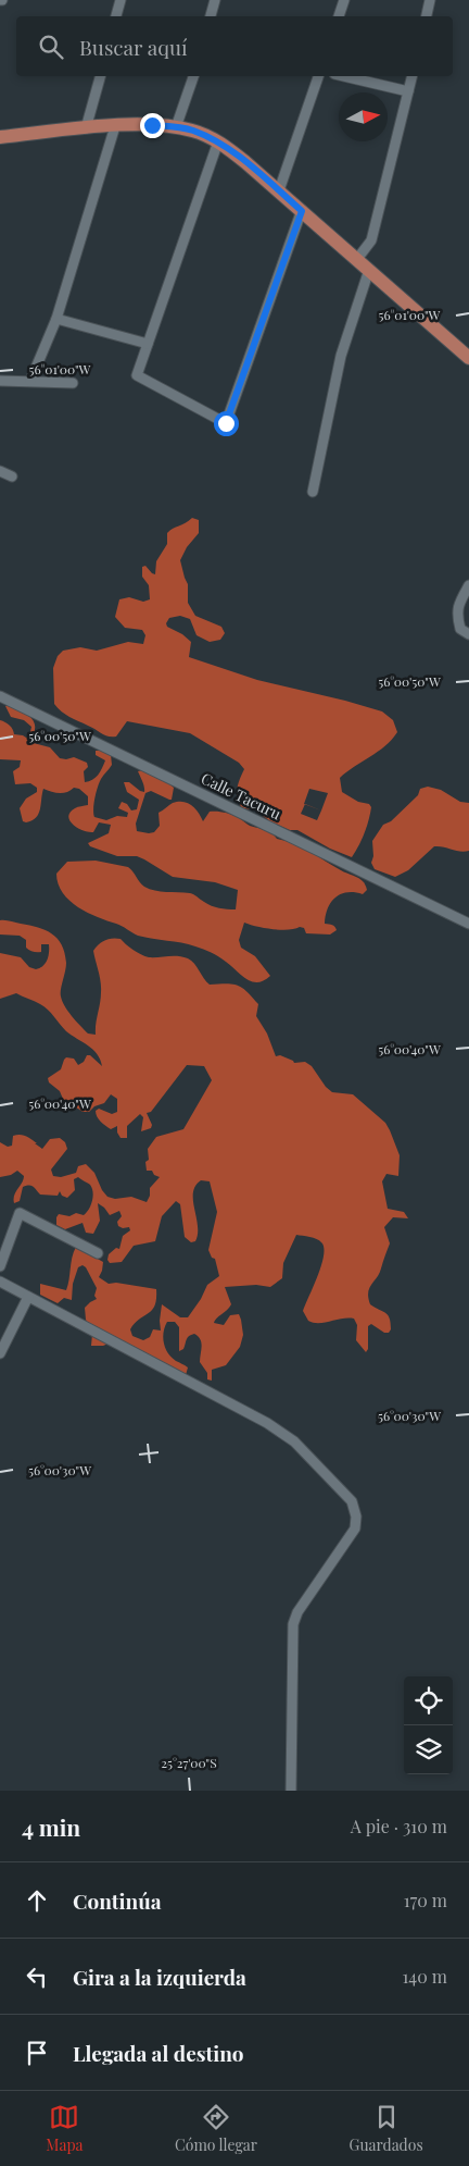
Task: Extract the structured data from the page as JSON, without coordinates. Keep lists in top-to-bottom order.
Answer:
{
  "streets": {
    "street": ["Calle Tacuru"]
  },
  "north": "right",
  "page": {
    "search": "Buscar aquí",
    "heading": ["4 min", "A pie · 310 m"],
    "list": [
      ["Continúa", "170 m"],
      ["Gira a la izquierda", "140 m"],
      "Llegada al destino"
    ],
    "nav": ["Mapa", "Cómo llegar", "Guardados"]
  },
  "coordinates": [
    "56°01'00\"W",
    "56°00'50\"W",
    "56°00'40\"W",
    "56°00'30\"W",
    "25°27'00\"S"
  ]
}
